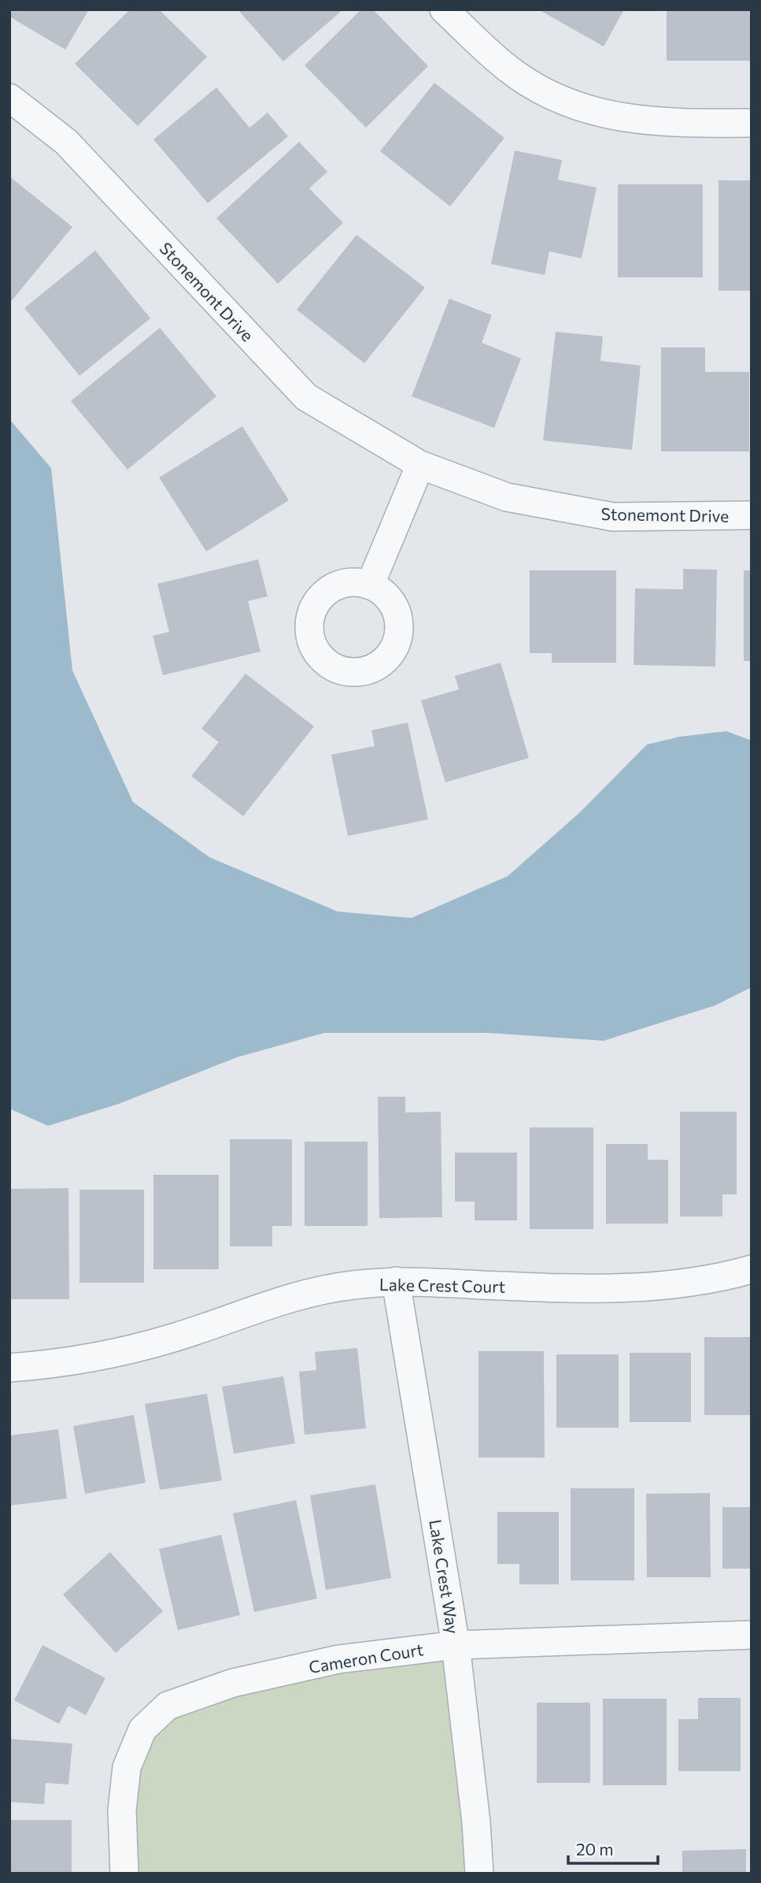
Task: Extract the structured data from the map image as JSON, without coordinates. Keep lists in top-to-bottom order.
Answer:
{
  "streets": {
    "street": [
      "Stonemont Drive",
      "Lake Crest Court",
      "Lake Crest Way",
      "Cameron Court"
    ]
  },
  "crossings": [
    ["Lake Crest Court", "Lake Crest Way"],
    ["Lake Crest Way", "Cameron Court"]
  ],
  "scale_bar": "20 m"
}
